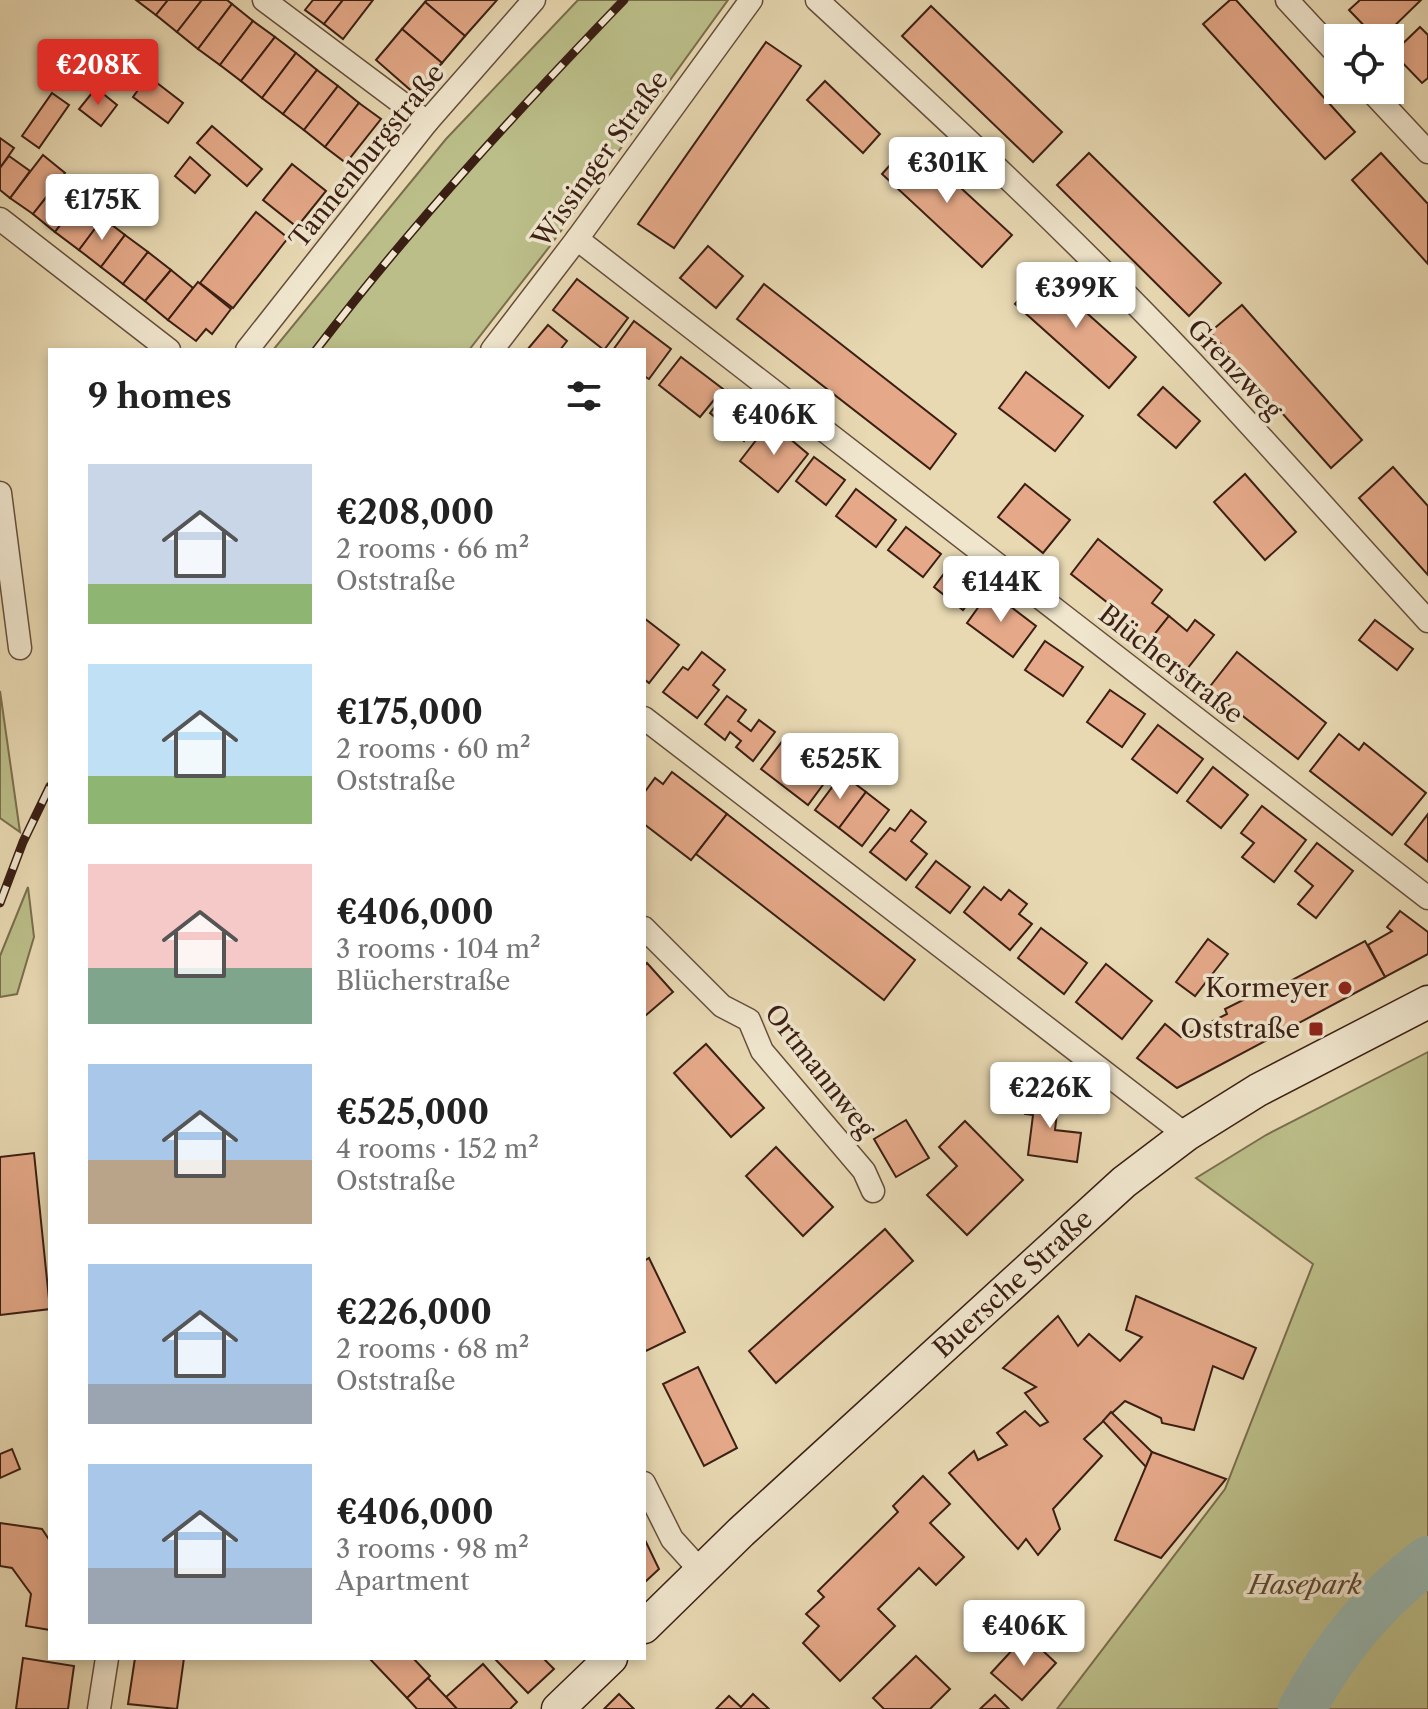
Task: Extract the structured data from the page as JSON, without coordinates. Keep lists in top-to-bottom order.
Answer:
{
  "streets": {
    "main road": ["Buersche Straße"],
    "street": [
      "Tannenburgstraße",
      "Wissinger Straße",
      "Grenzweg",
      "Blücherstraße",
      "Ortmannweg"
    ]
  },
  "crossings": [
    ["Wissinger Straße", "Blücherstraße"]
  ],
  "parks": ["Hasepark"],
  "places": {
    "other": ["Kormeyer"],
    "transit": ["Oststraße"]
  },
  "page": {
    "price": [
      "€208K",
      "€301K",
      "€175K",
      "€399K",
      "€406K",
      "€144K",
      "€525K",
      "€226K",
      "€406K"
    ],
    "heading": "9 homes",
    "list": [
      {
        "name": "€208,000",
        "note": "2 rooms · 66 m² · Oststraße"
      },
      {
        "name": "€175,000",
        "note": "2 rooms · 60 m² · Oststraße"
      },
      {
        "name": "€406,000",
        "note": "3 rooms · 104 m² · Blücherstraße"
      },
      {
        "name": "€525,000",
        "note": "4 rooms · 152 m² · Oststraße"
      },
      {
        "name": "€226,000",
        "note": "2 rooms · 68 m² · Oststraße"
      },
      {
        "name": "€406,000",
        "note": "3 rooms · 98 m² · Apartment"
      }
    ]
  }
}
